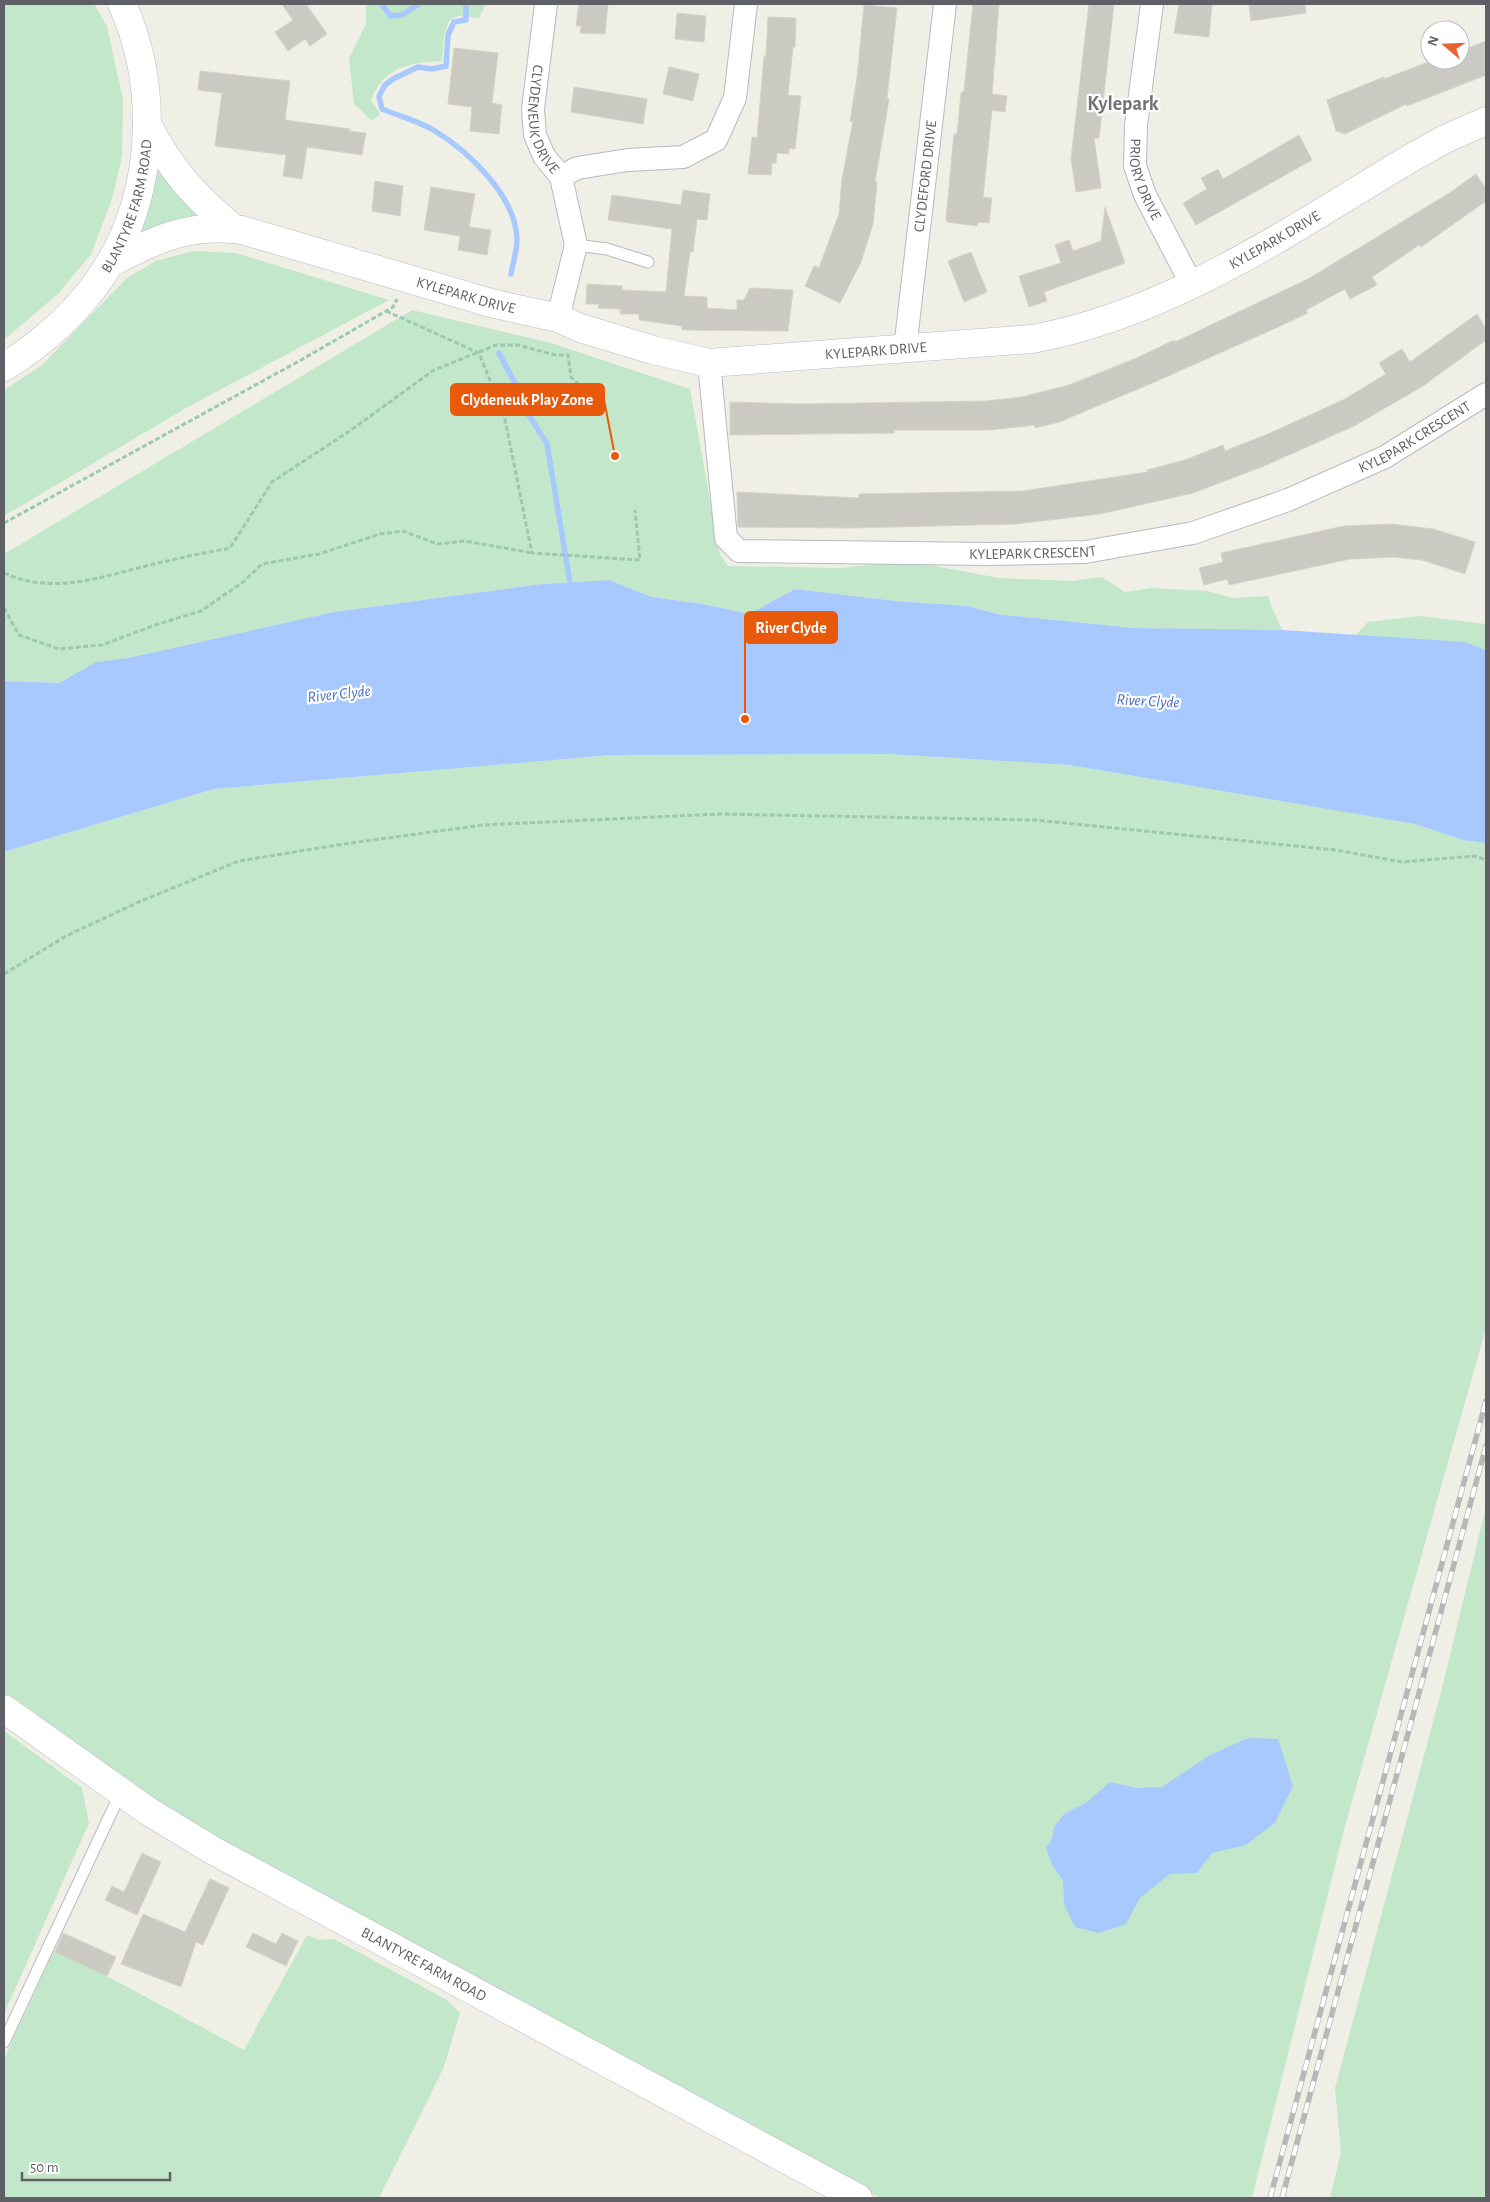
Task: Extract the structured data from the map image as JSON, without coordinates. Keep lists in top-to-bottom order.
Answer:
{
  "streets": {
    "street": [
      "CLYDENEUK DRIVE",
      "CLYDEFORD DRIVE",
      "PRIORY DRIVE",
      "BLANTYRE FARM ROAD",
      "KYLEPARK DRIVE",
      "KYLEPARK CRESCENT"
    ]
  },
  "crossings": [
    ["CLYDENEUK DRIVE", "KYLEPARK DRIVE"],
    ["CLYDEFORD DRIVE", "KYLEPARK DRIVE"],
    ["PRIORY DRIVE", "KYLEPARK DRIVE"],
    ["BLANTYRE FARM ROAD", "KYLEPARK DRIVE"],
    ["KYLEPARK DRIVE", "KYLEPARK CRESCENT"]
  ],
  "districts": ["Kylepark"],
  "water": ["River Clyde"],
  "places": ["Clydeneuk Play Zone", "River Clyde"],
  "scale_bar": "50 m",
  "north": "left"
}
